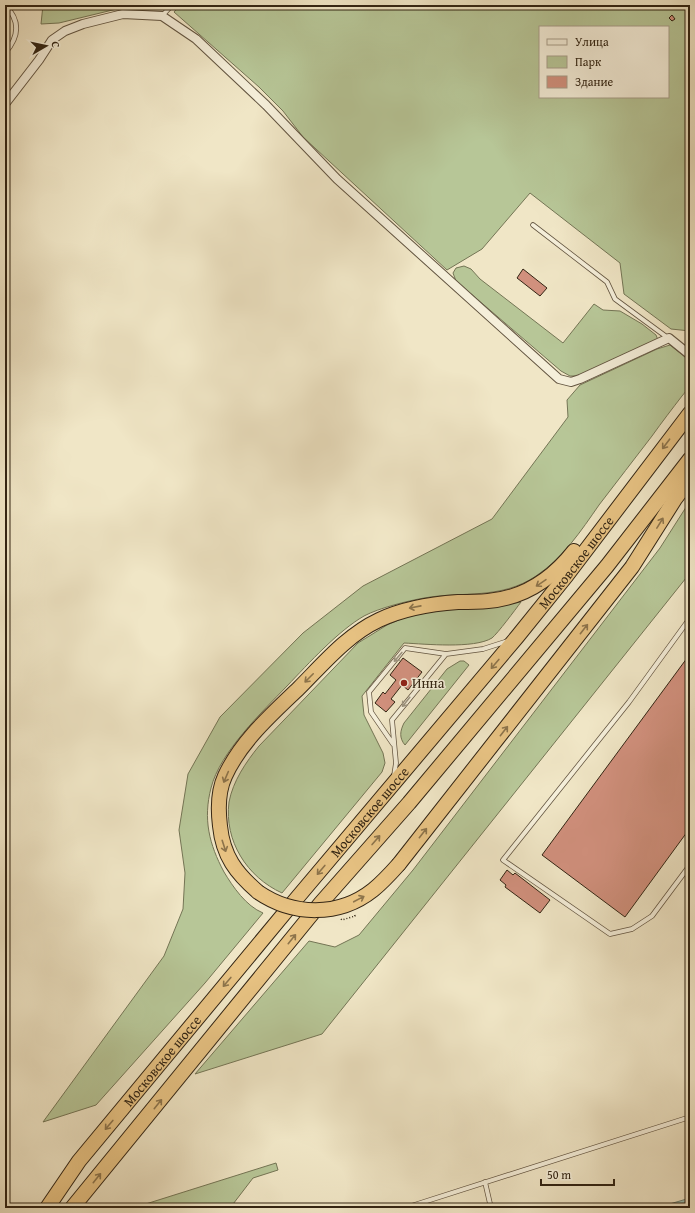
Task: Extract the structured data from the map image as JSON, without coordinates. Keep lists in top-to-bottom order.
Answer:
{
  "streets": {
    "highway": ["Московское шоссе"]
  },
  "places": ["Инна"],
  "legend": ["Улица", "Парк", "Здание"],
  "scale_bar": "50 m",
  "north": "right"
}
